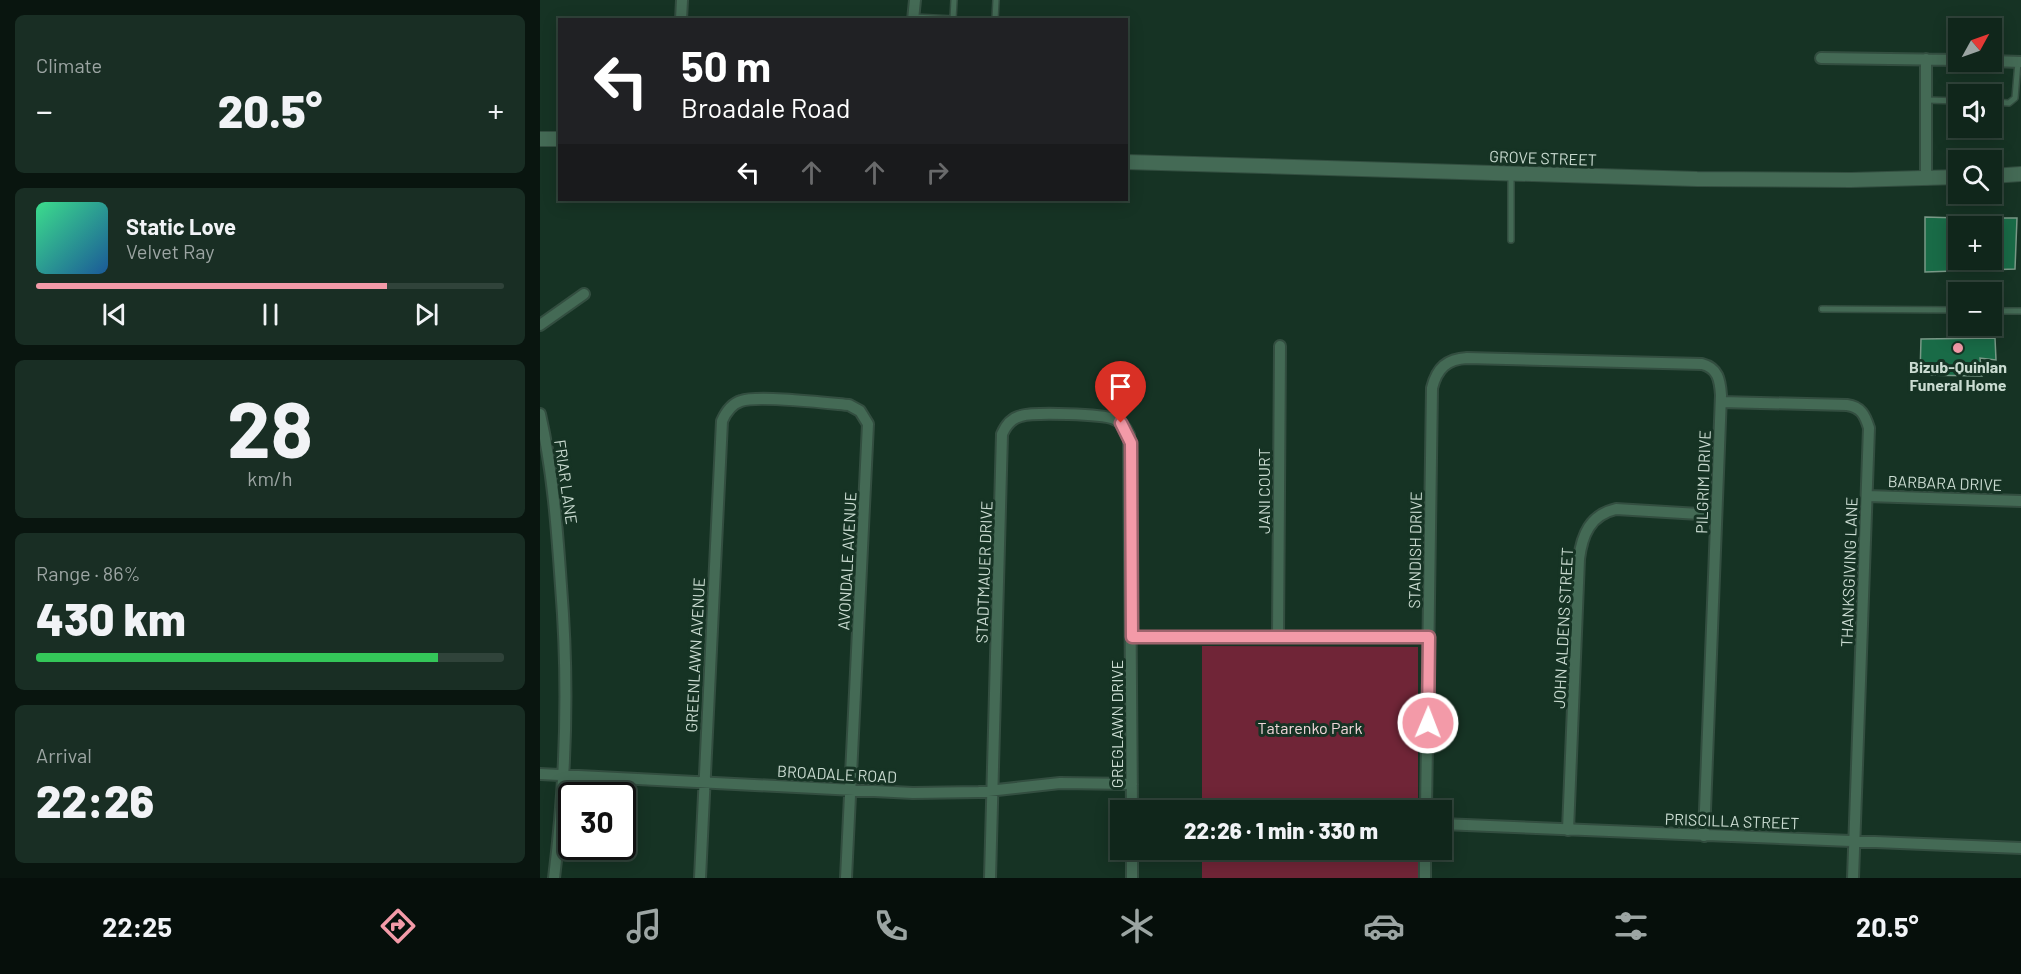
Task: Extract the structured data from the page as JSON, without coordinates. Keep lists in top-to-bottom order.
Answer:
{
  "streets": {
    "street": [
      "GROVE STREET",
      "FRIAR LANE",
      "PILGRIM DRIVE",
      "BARBARA DRIVE",
      "JANI COURT",
      "STANDISH DRIVE",
      "AVONDALE AVENUE",
      "STADTMAUER DRIVE",
      "THANKSGIVING LANE",
      "JOHN ALDENS STREET",
      "GREENLAWN AVENUE",
      "GREGLAWN DRIVE",
      "BROADALE ROAD",
      "PRISCILLA STREET"
    ]
  },
  "crossings": [
    ["FRIAR LANE", "BROADALE ROAD"],
    ["PILGRIM DRIVE", "STANDISH DRIVE"],
    ["PILGRIM DRIVE", "THANKSGIVING LANE"],
    ["PILGRIM DRIVE", "JOHN ALDENS STREET"],
    ["PILGRIM DRIVE", "PRISCILLA STREET"],
    ["BARBARA DRIVE", "THANKSGIVING LANE"],
    ["AVONDALE AVENUE", "GREENLAWN AVENUE"],
    ["AVONDALE AVENUE", "BROADALE ROAD"],
    ["STADTMAUER DRIVE", "GREGLAWN DRIVE"],
    ["STADTMAUER DRIVE", "BROADALE ROAD"],
    ["THANKSGIVING LANE", "PRISCILLA STREET"],
    ["JOHN ALDENS STREET", "PRISCILLA STREET"],
    ["GREENLAWN AVENUE", "BROADALE ROAD"],
    ["GREGLAWN DRIVE", "BROADALE ROAD"]
  ],
  "parks": ["Tatarenko Park"],
  "places": ["Bizub-Quinlan Funeral Home"],
  "north": "top right",
  "page": {
    "tile": [
      "Climate",
      ["28", "km/h"],
      ["Range · 86%", "430 km"],
      ["Arrival", "22:26"]
    ],
    "map_buttons": ["+", "−"],
    "turn": ["50 m", "Broadale Road"],
    "heat": ["−", "20.5°", "+"],
    "song": ["Static Love", "Velvet Ray"],
    "limit": "30",
    "trip": "22:26 · 1 min · 330 m",
    "tabs": ["22:25", "20.5°"]
  }
}
